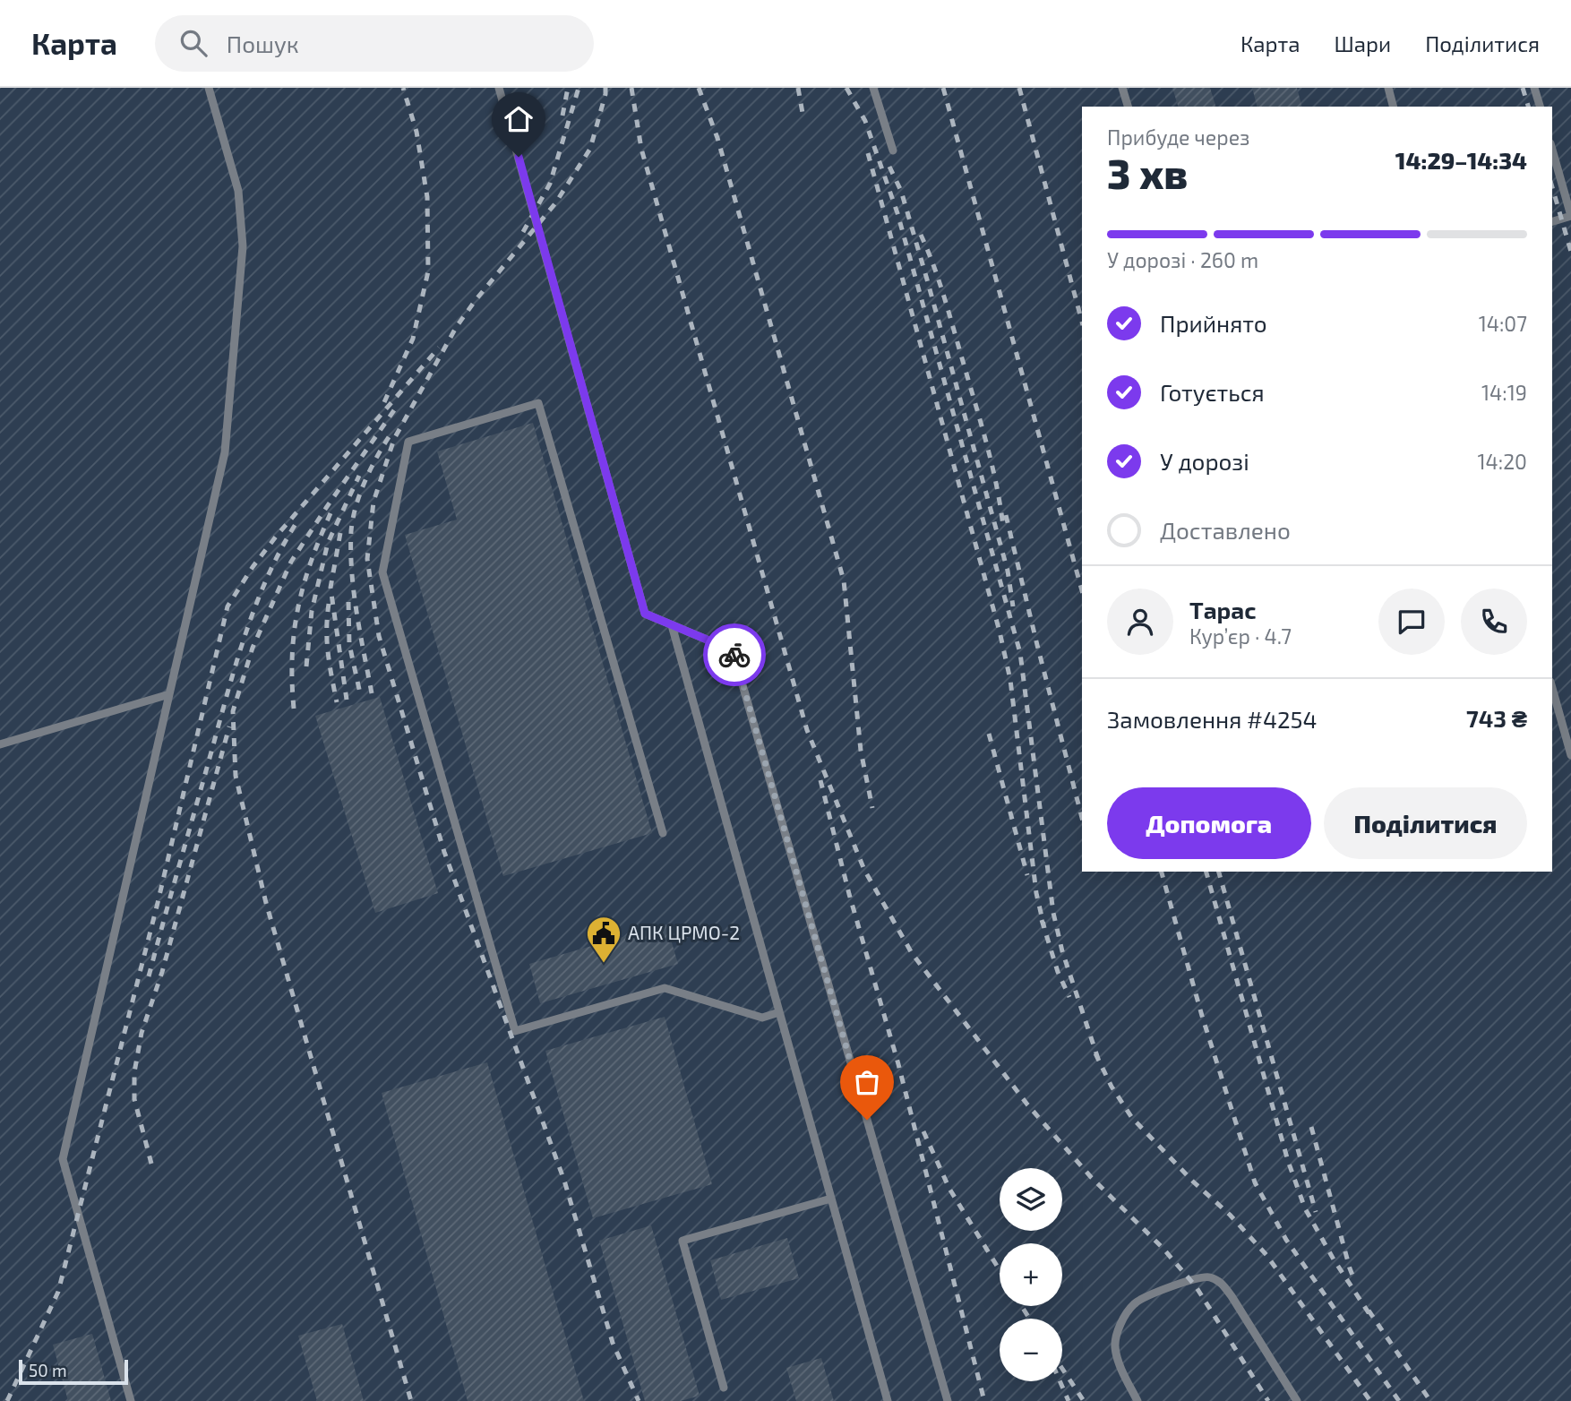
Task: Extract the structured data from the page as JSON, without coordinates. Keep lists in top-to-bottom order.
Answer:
{
  "places": {
    "public building": ["АПК ЦРМО-2"]
  },
  "scale_bar": "50 m",
  "page": {
    "header": "Карта",
    "search": "Пошук",
    "nav": ["Карта", "Шари", "Поділитися"],
    "heading": ["3 хв", "Прибуде через", "14:29–14:34"],
    "panel": [
      "Тарас",
      "Кур’єр · 4.7",
      "Замовлення #4254",
      "743 ₴"
    ],
    "bar": "У дорозі · 260 m",
    "list": [
      ["Прийнято", "14:07"],
      ["Готується", "14:19"],
      ["У дорозі", "14:20"],
      "Доставлено"
    ],
    "buttons": ["Допомога", "Поділитися"],
    "map_buttons": ["+", "−"],
    "scale": "50 m"
  }
}
